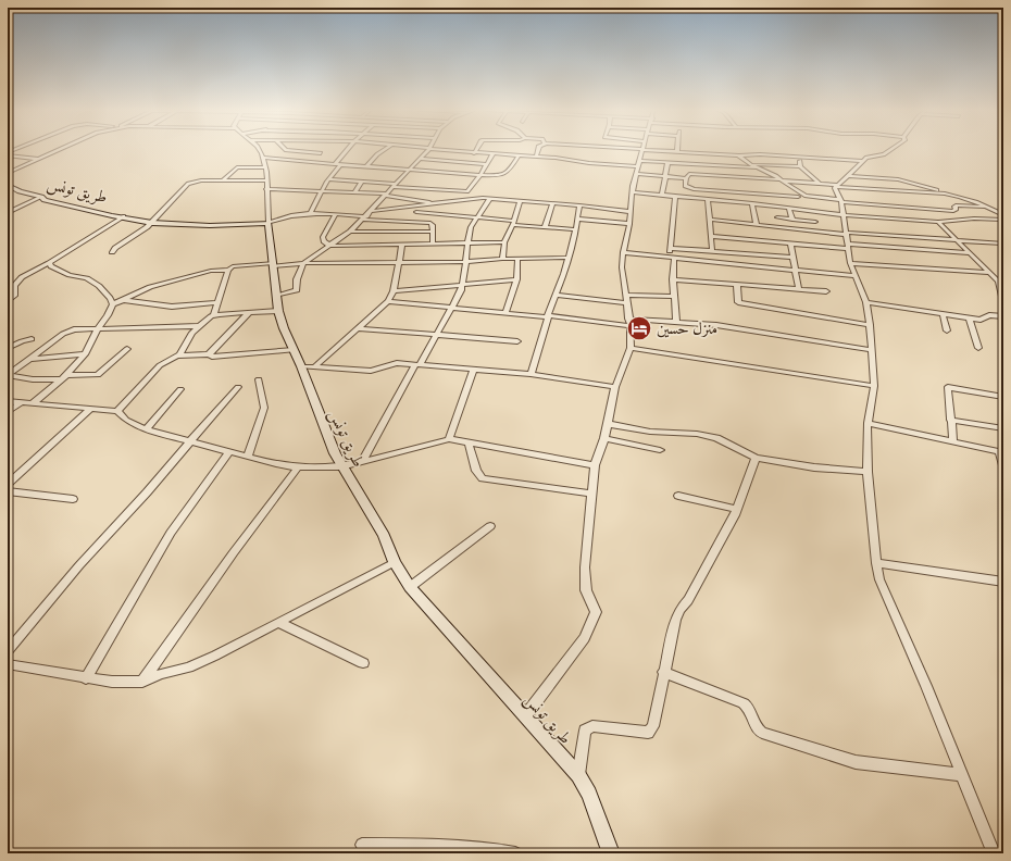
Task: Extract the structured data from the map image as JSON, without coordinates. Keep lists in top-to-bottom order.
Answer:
{
  "streets": {
    "main road": ["طريق تونس"]
  },
  "places": {
    "hotel": ["منزل حسين"]
  }
}
